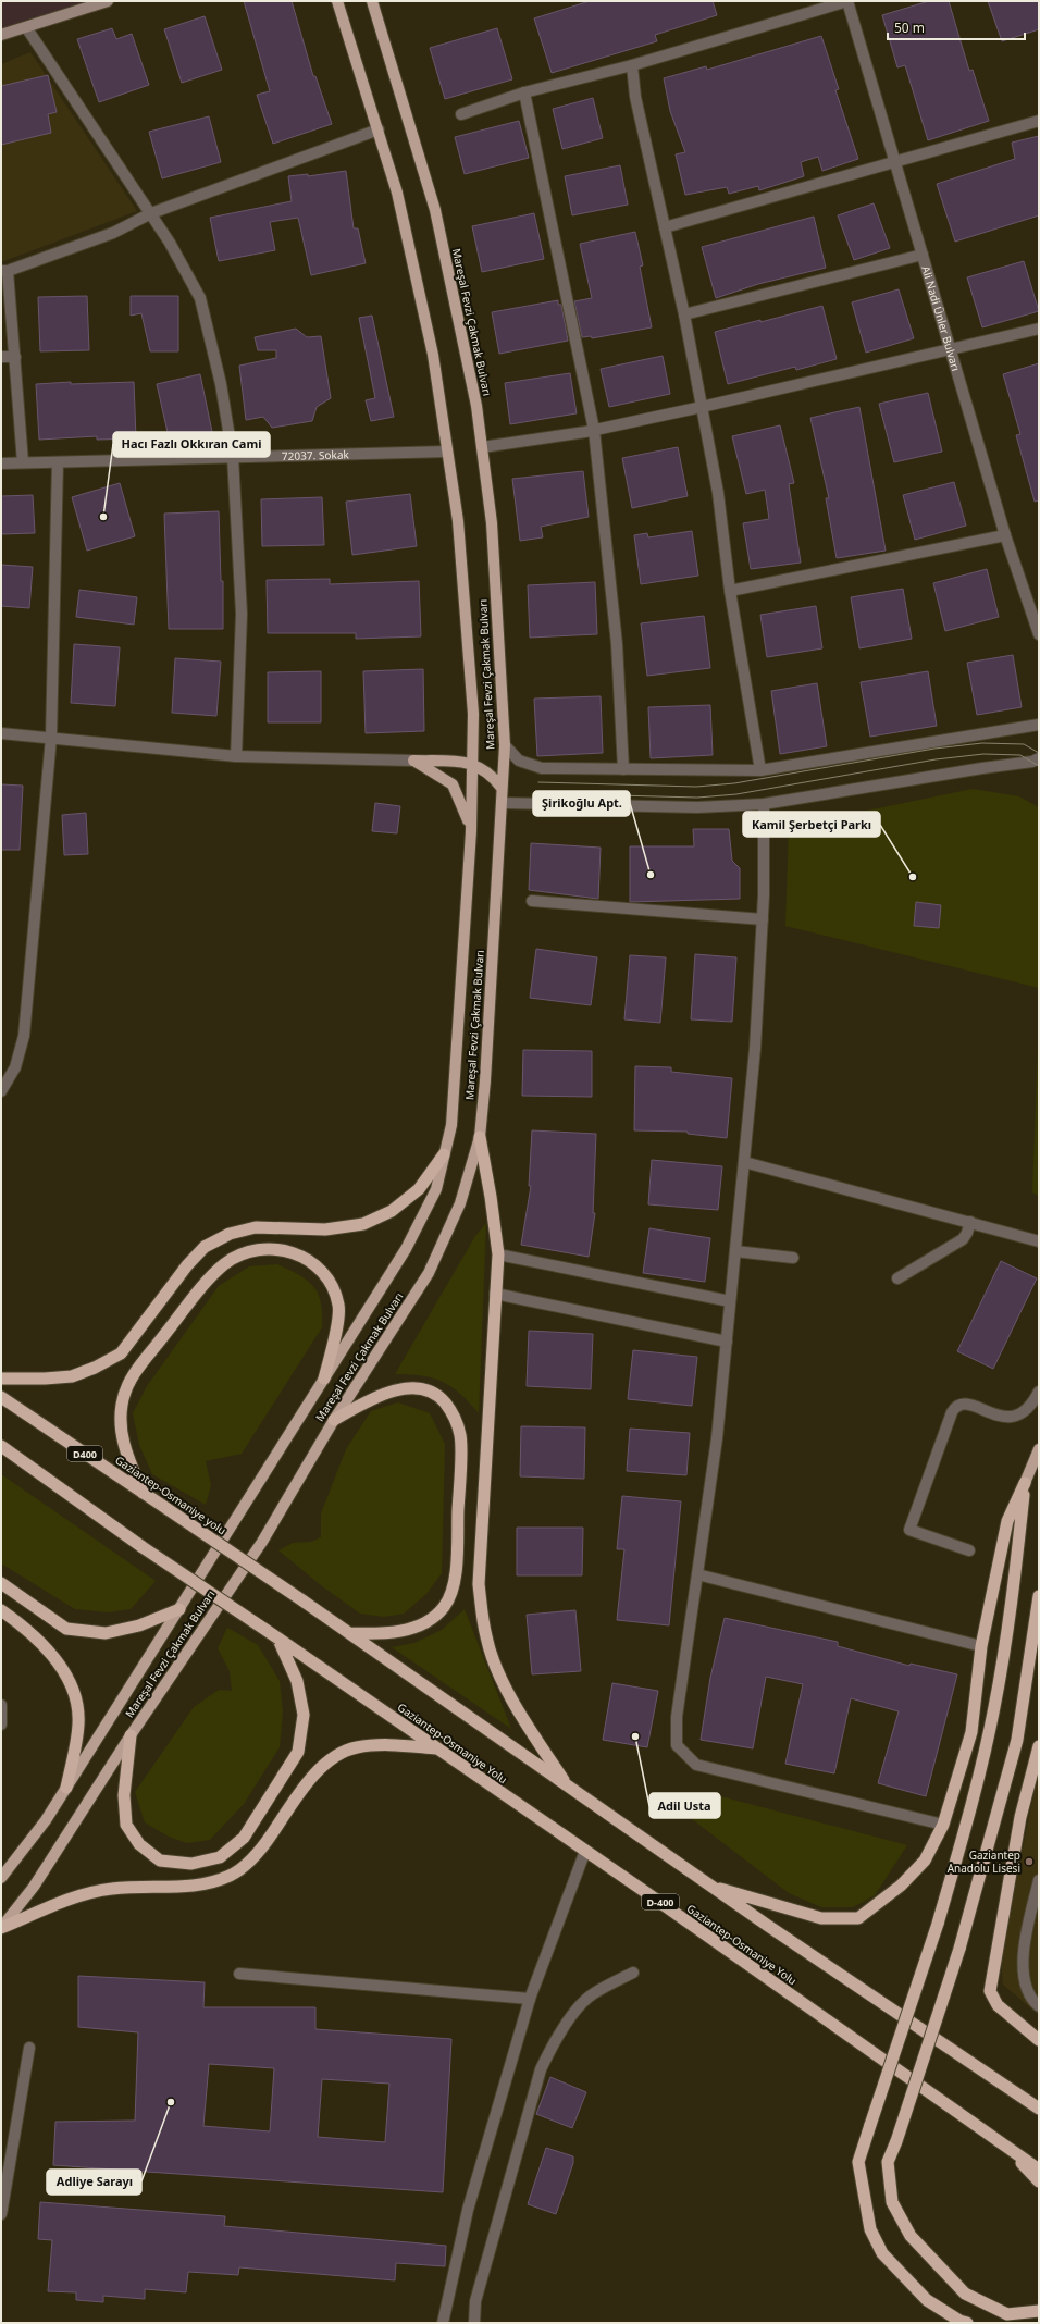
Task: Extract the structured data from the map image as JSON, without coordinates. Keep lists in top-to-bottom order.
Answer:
{
  "streets": {
    "highway": [
      "D400",
      "Gaziantep-Osmaniye yolu",
      "Gaziantep-Osmaniye Yolu",
      "D-400"
    ],
    "main road": ["Mareşal Fevzi Çakmak Bulvarı"],
    "street": ["Ali Nadi Ünler Bulvarı", "72037. Sokak"]
  },
  "crossings": [
    ["Mareşal Fevzi Çakmak Bulvarı", "72037. Sokak"]
  ],
  "places": [
    "Hacı Fazlı Okkıran Cami",
    "Şirikoğlu Apt.",
    "Kamil Şerbetçi Parkı",
    "Adil Usta",
    "Gaziantep Anadolu Lisesi",
    "Adliye Sarayı"
  ],
  "scale_bar": "50 m"
}
